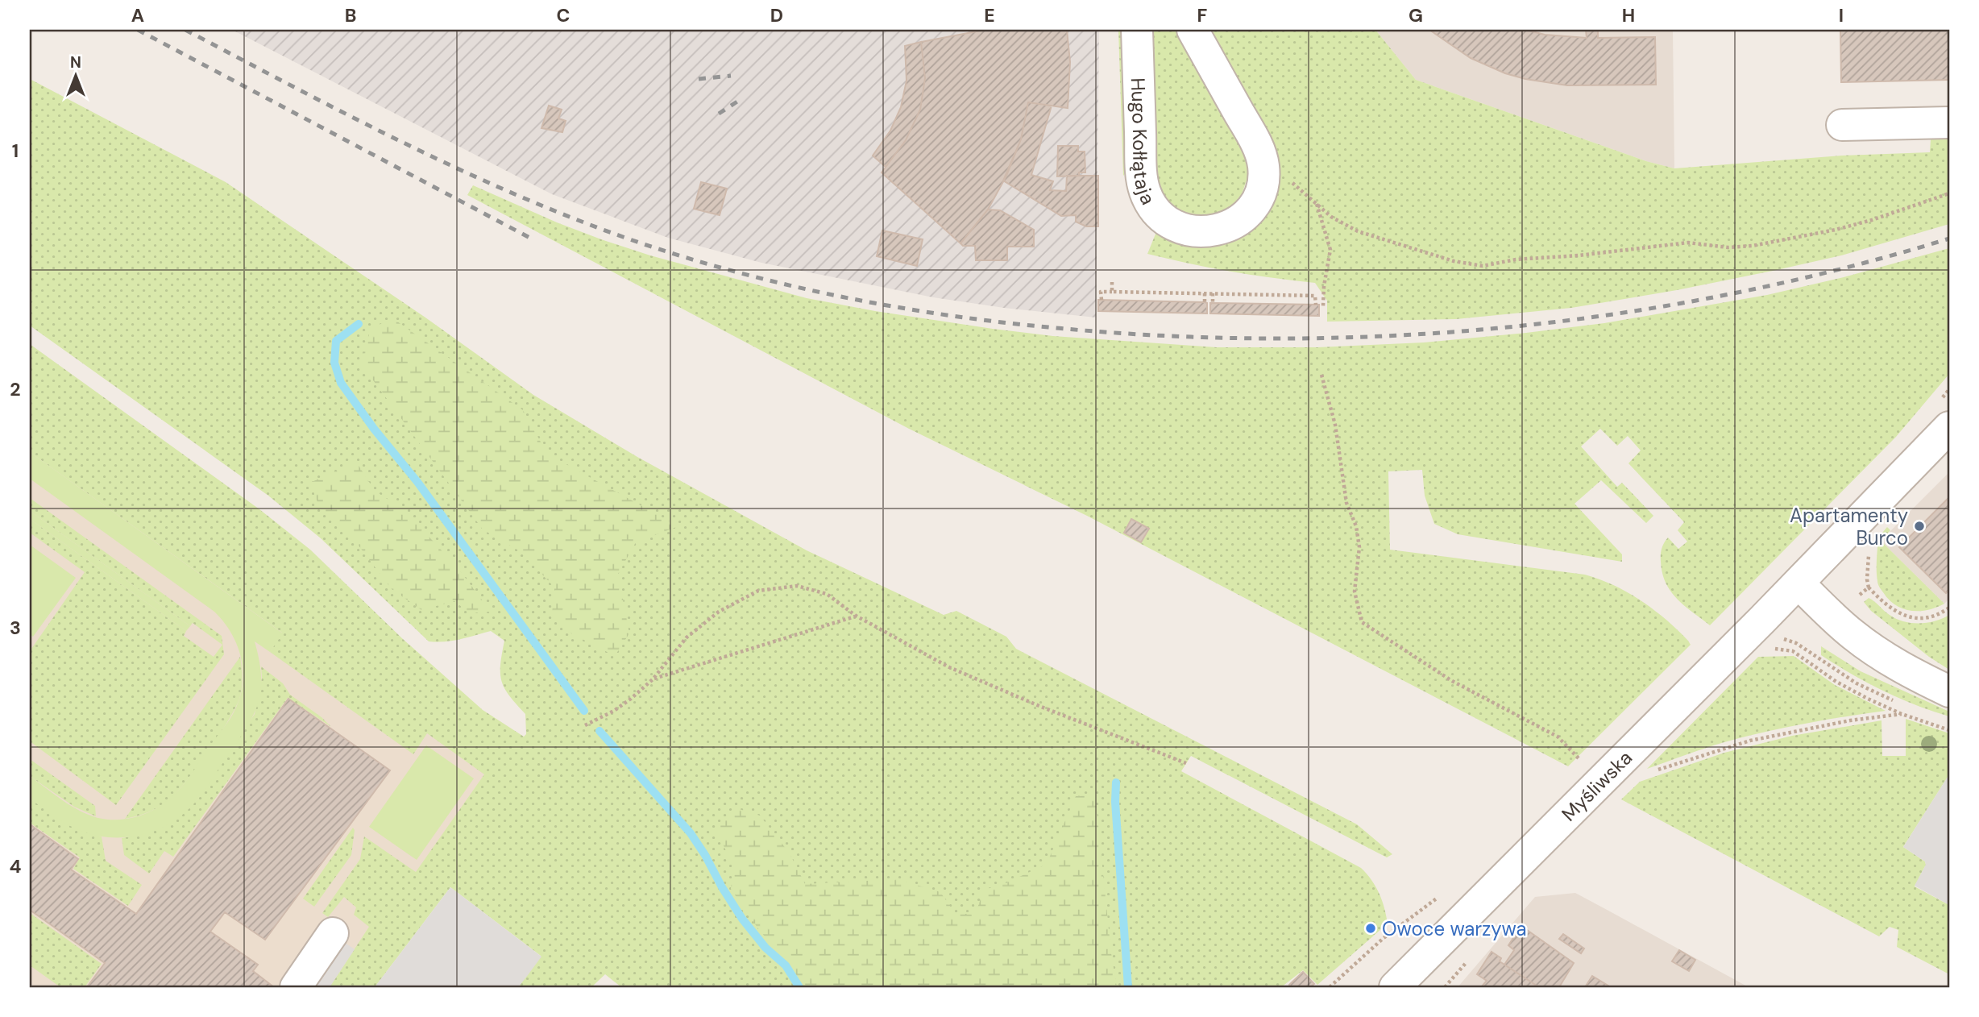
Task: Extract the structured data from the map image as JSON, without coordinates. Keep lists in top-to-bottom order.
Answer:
{
  "streets": {
    "street": ["Hugo Kołłątaja", "Myśliwska"]
  },
  "places": ["Apartamenty Burco", "Owoce warzywa"],
  "north": "top",
  "grid": {
    "columns": [
      "A",
      "B",
      "C",
      "D",
      "E",
      "F",
      "G",
      "H",
      "I"
    ],
    "rows": [
      "1",
      "2",
      "3",
      "4"
    ]
  }
}
